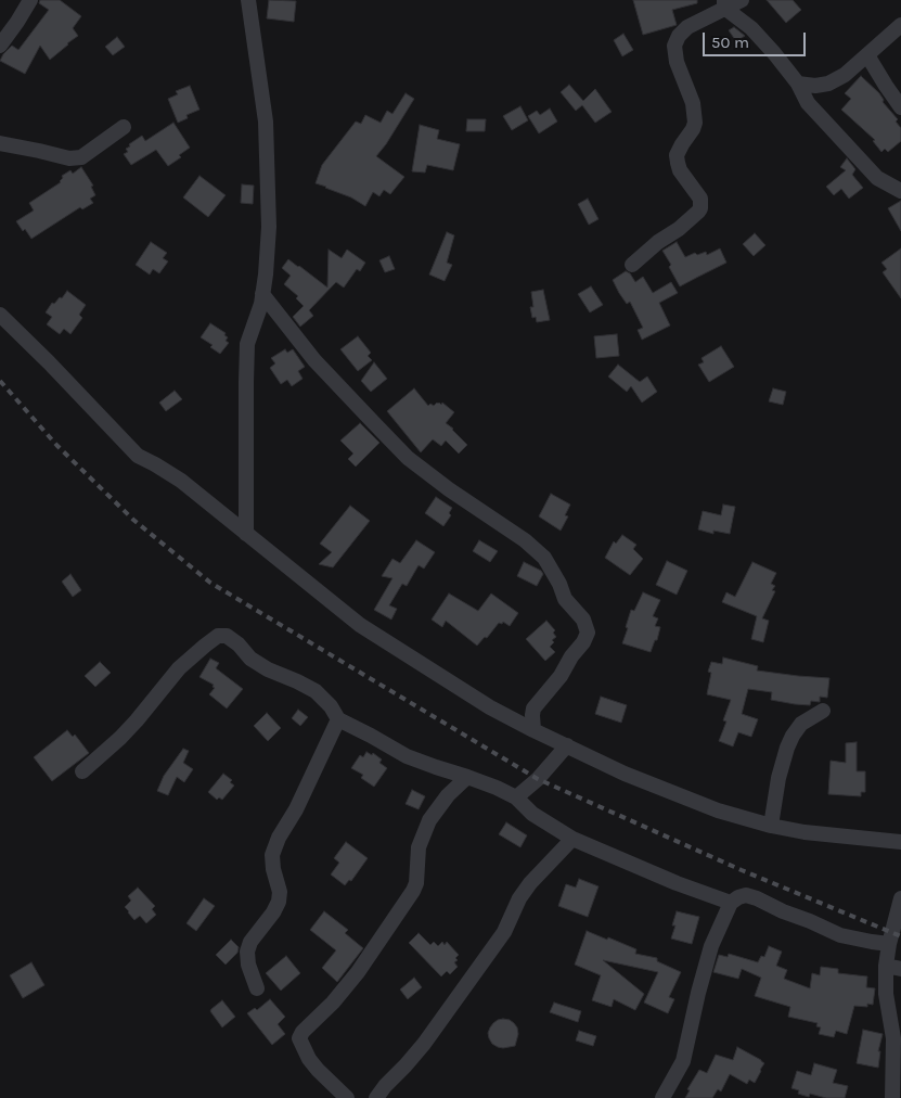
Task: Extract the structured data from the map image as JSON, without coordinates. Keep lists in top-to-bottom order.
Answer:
{
  "scale_bar": "50 m"
}
